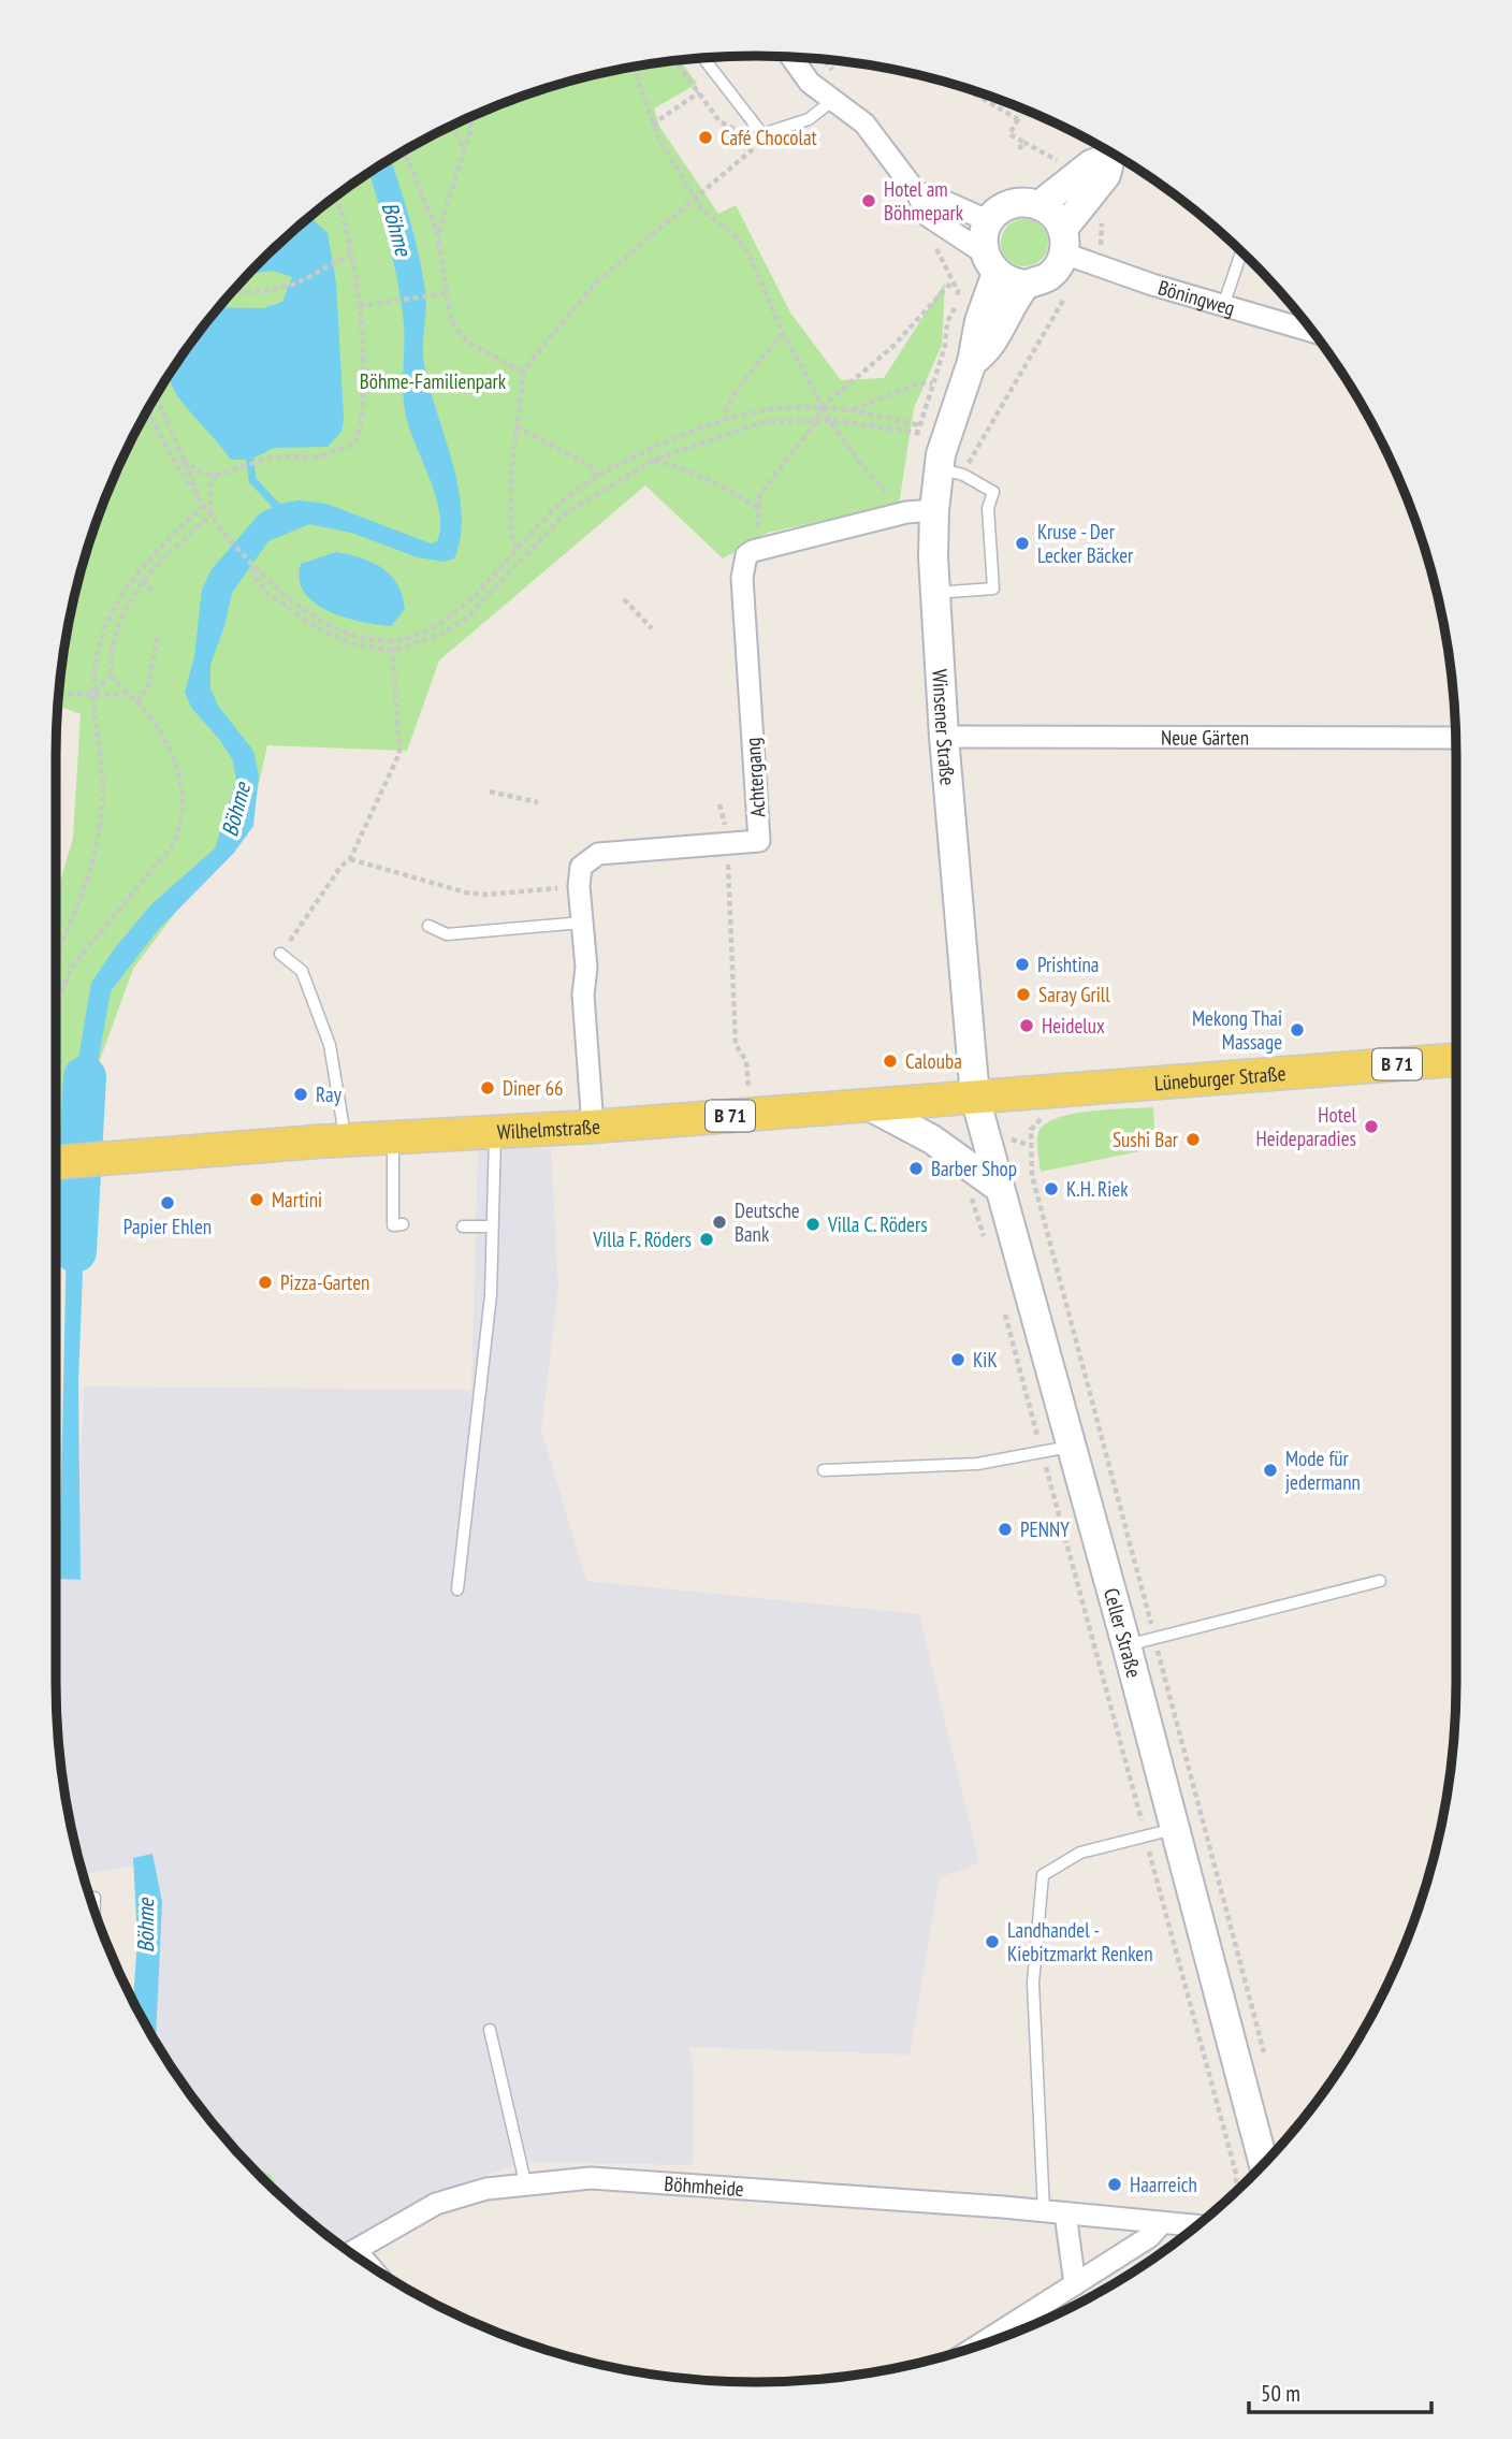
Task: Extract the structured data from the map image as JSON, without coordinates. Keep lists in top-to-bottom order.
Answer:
{
  "streets": {
    "main road": [
      "Winsener Straße",
      "B 71",
      "Lüneburger Straße",
      "Wilhelmstraße",
      "Celler Straße"
    ],
    "street": [
      "Böningweg",
      "Neue Gärten",
      "Achtergang",
      "Böhmheide"
    ]
  },
  "crossings": [
    ["Böningweg", "Winsener Straße"],
    ["Winsener Straße", "Neue Gärten"],
    ["Winsener Straße", "Achtergang"],
    ["Winsener Straße", "Lüneburger Straße"],
    ["Winsener Straße", "Wilhelmstraße"],
    ["Winsener Straße", "Celler Straße"],
    ["Achtergang", "Wilhelmstraße"],
    ["Lüneburger Straße", "Wilhelmstraße"],
    ["Lüneburger Straße", "Celler Straße"],
    ["Wilhelmstraße", "Celler Straße"]
  ],
  "water": ["Böhme"],
  "parks": ["Böhme-Familienpark"],
  "places": [
    "Café Chocolat",
    "Hotel am Böhmepark",
    "Kruse - Der Lecker Bäcker",
    "Prishtina",
    "Saray Grill",
    "Heidelux",
    "Mekong Thai Massage",
    "Calouba",
    "Diner 66",
    "Ray",
    "Hotel Heideparadies",
    "Sushi Bar",
    "Barber Shop",
    "K.H. Riek",
    "Martini",
    "Papier Ehlen",
    "Deutsche Bank",
    "Villa C. Röders",
    "Villa F. Röders",
    "Pizza-Garten",
    "KiK",
    "Mode für jedermann",
    "PENNY",
    "Landhandel - Kiebitzmarkt Renken",
    "Haarreich"
  ],
  "scale_bar": "50 m"
}
